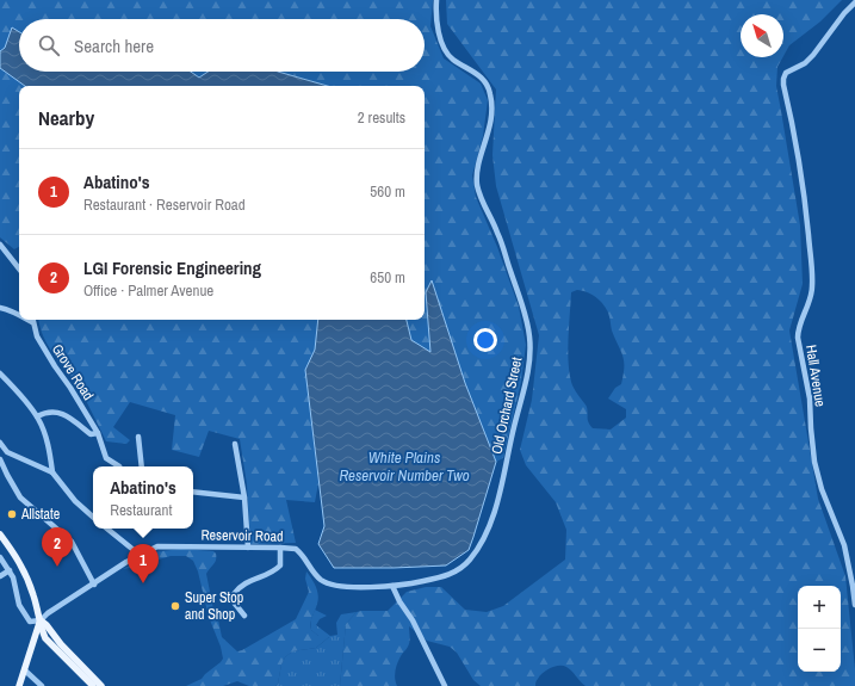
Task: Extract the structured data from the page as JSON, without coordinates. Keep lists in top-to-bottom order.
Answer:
{
  "streets": {
    "street": [
      "Grove Road",
      "Hall Avenue",
      "Old Orchard Street",
      "Reservoir Road"
    ]
  },
  "crossings": [
    ["Old Orchard Street", "Reservoir Road"]
  ],
  "water": ["White Plains Reservoir Number Two"],
  "places": ["Allstate", "Super Stop and Shop"],
  "north": "top left",
  "page": {
    "search": "Search here",
    "heading": ["Nearby", "2 results"],
    "list": [
      {
        "mark": "1",
        "name": "Abatino's",
        "note": "Restaurant · Reservoir Road",
        "value": "560 m"
      },
      {
        "mark": "2",
        "name": "LGI Forensic Engineering",
        "note": "Office · Palmer Avenue",
        "value": "650 m"
      }
    ],
    "popup": ["Abatino's", "Restaurant"],
    "pins": ["2", "1"],
    "map_buttons": ["+", "−"]
  }
}
